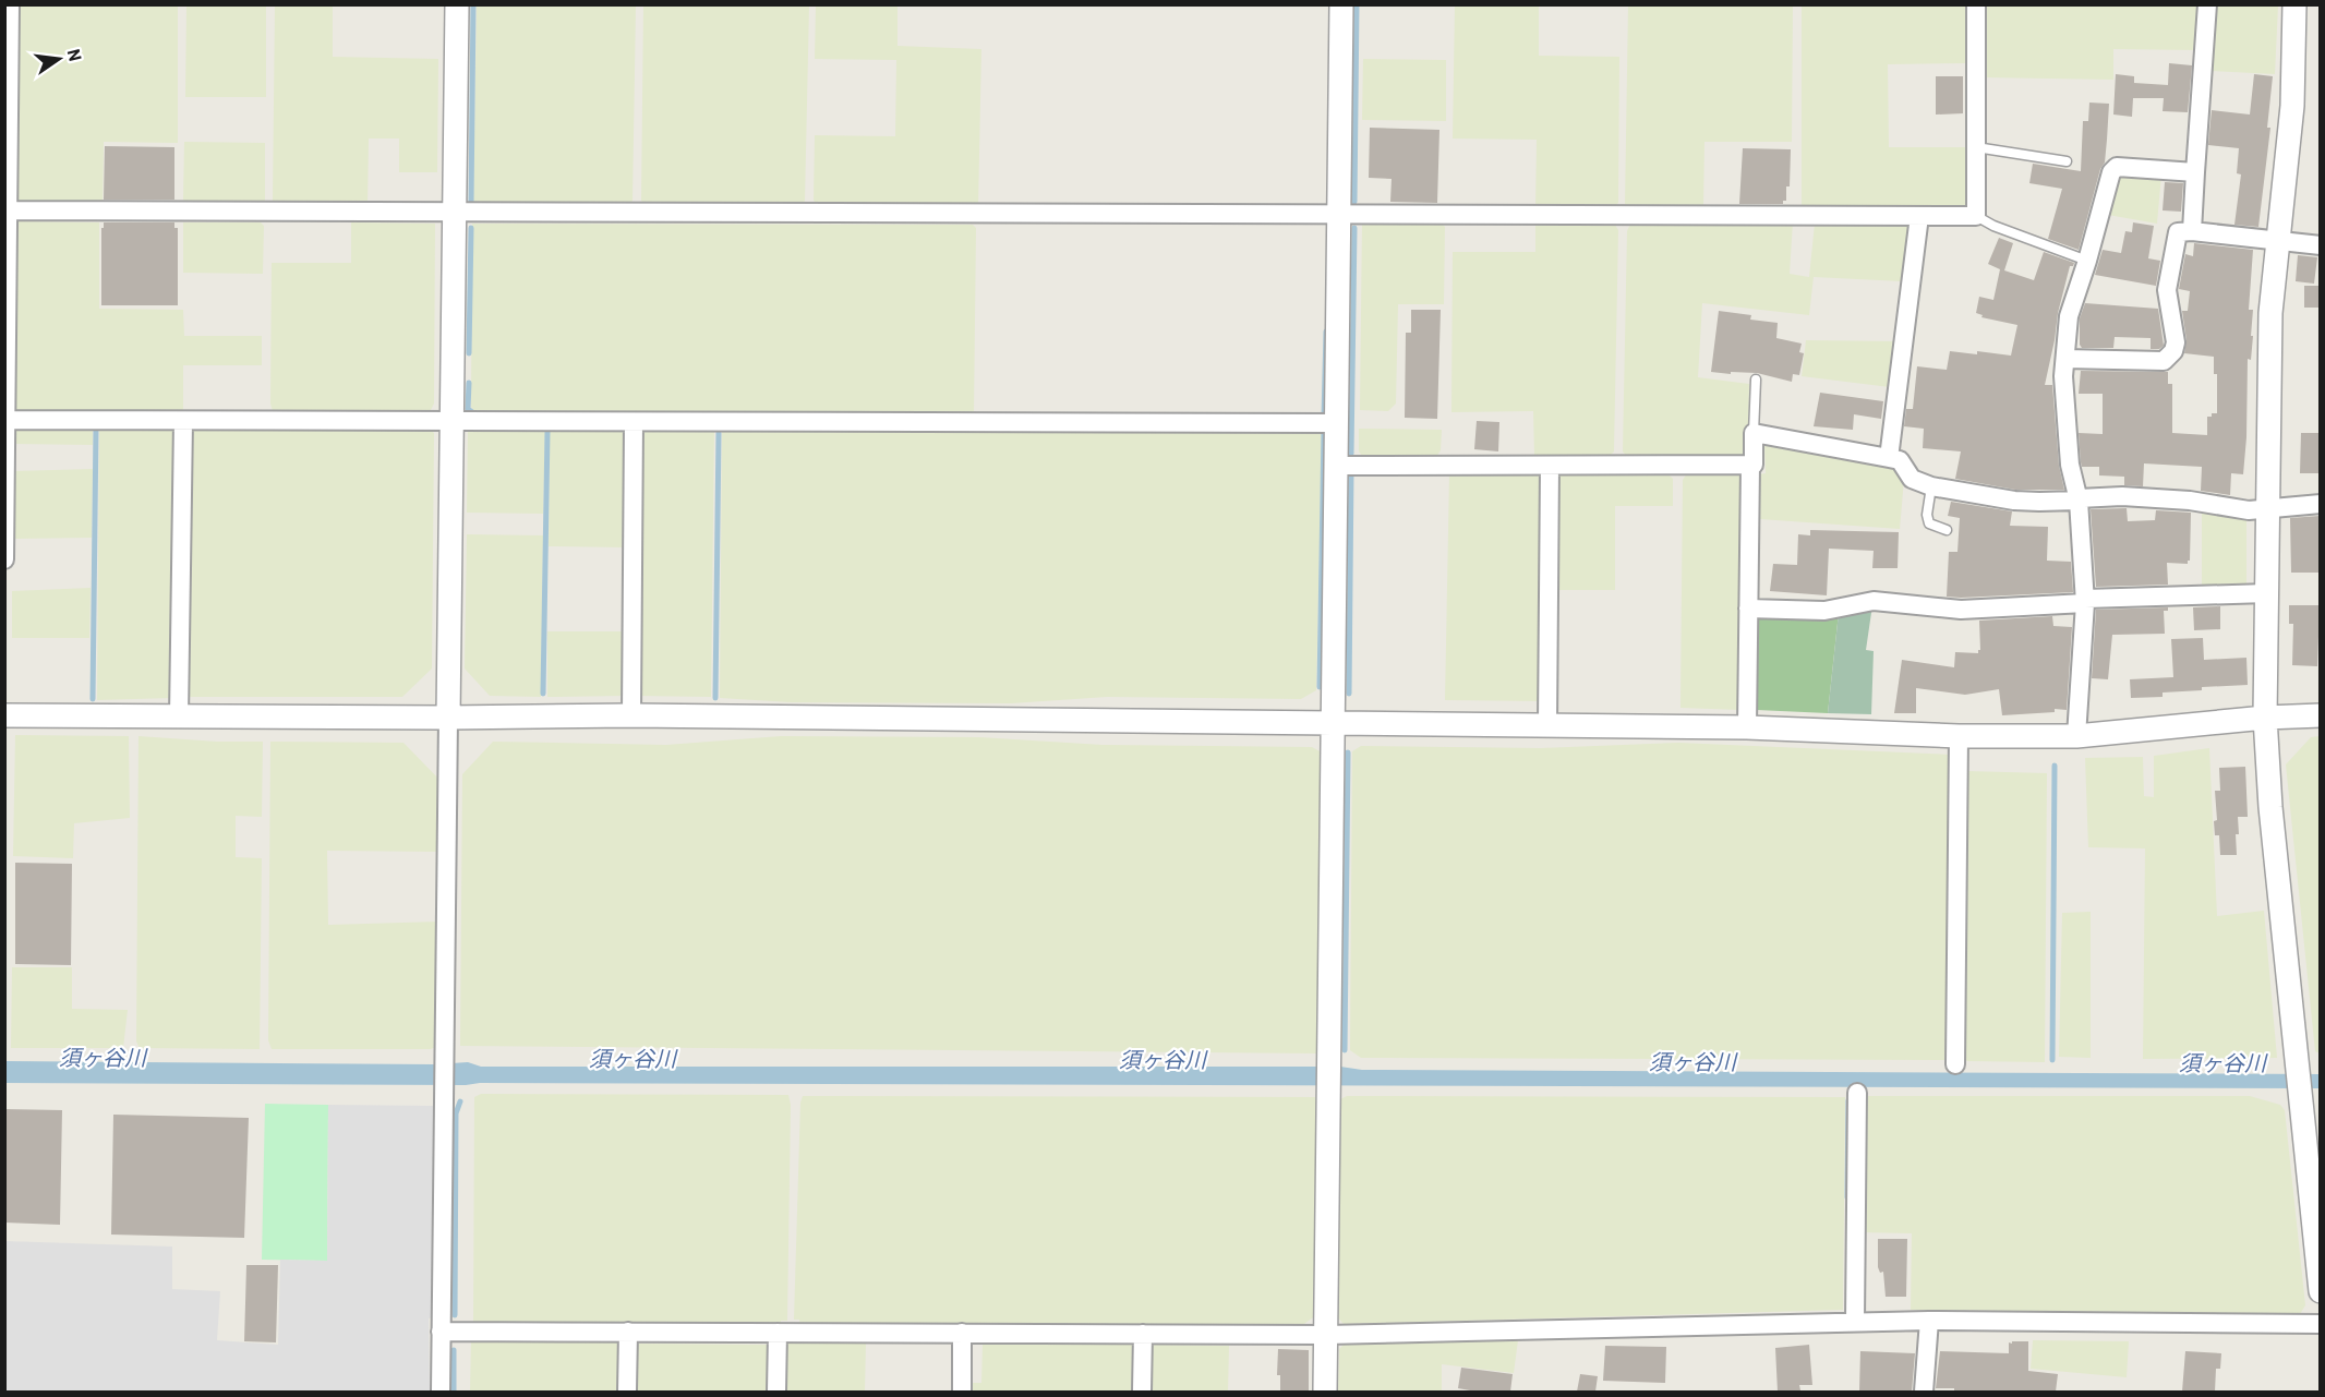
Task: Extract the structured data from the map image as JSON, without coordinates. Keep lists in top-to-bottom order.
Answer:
{
  "water": ["須ヶ谷川"],
  "north": "right"
}
